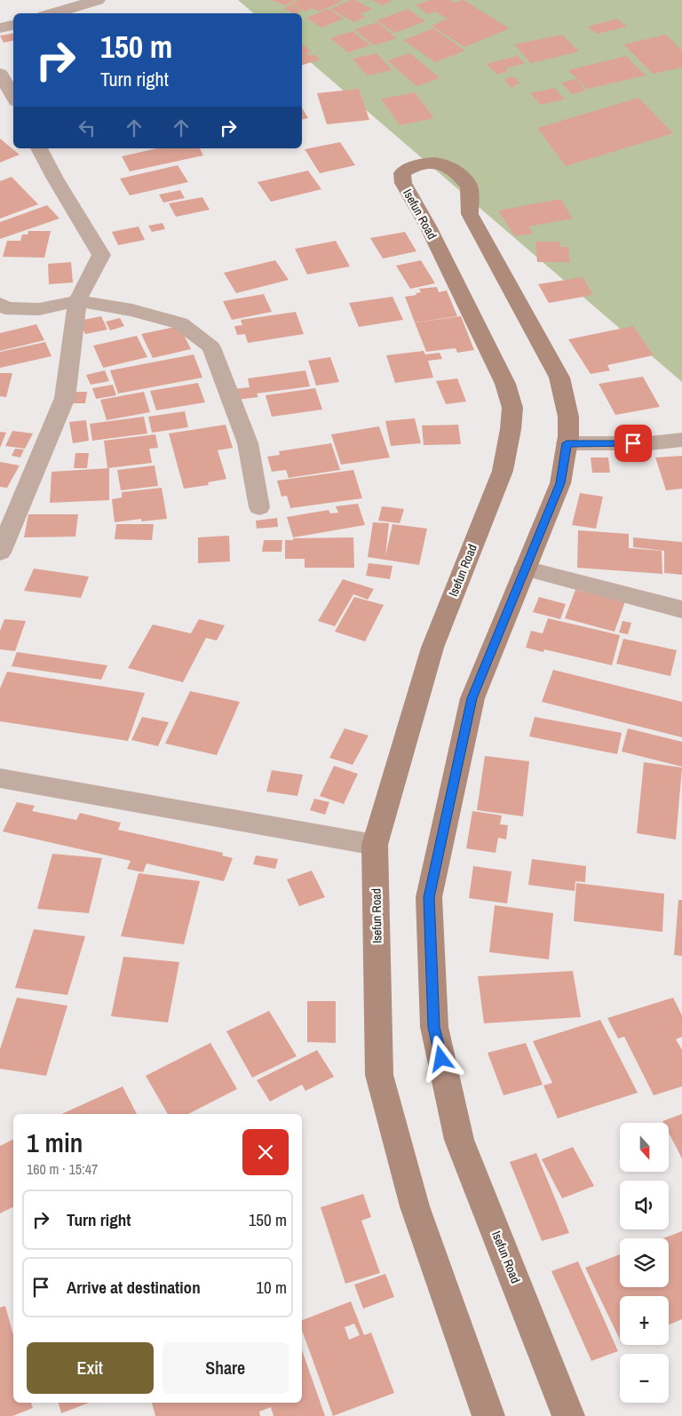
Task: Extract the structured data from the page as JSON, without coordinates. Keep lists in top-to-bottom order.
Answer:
{
  "streets": {
    "street": ["Isefun Road"]
  },
  "north": "bottom",
  "page": {
    "turn": ["150 m", "Turn right"],
    "heading": ["1 min", "160 m · 15:47"],
    "map_buttons": ["+", "−"],
    "list": [
      {
        "name": "Turn right",
        "value": "150 m"
      },
      {
        "name": "Arrive at destination",
        "value": "10 m"
      }
    ],
    "buttons": ["Exit", "Share"]
  }
}
